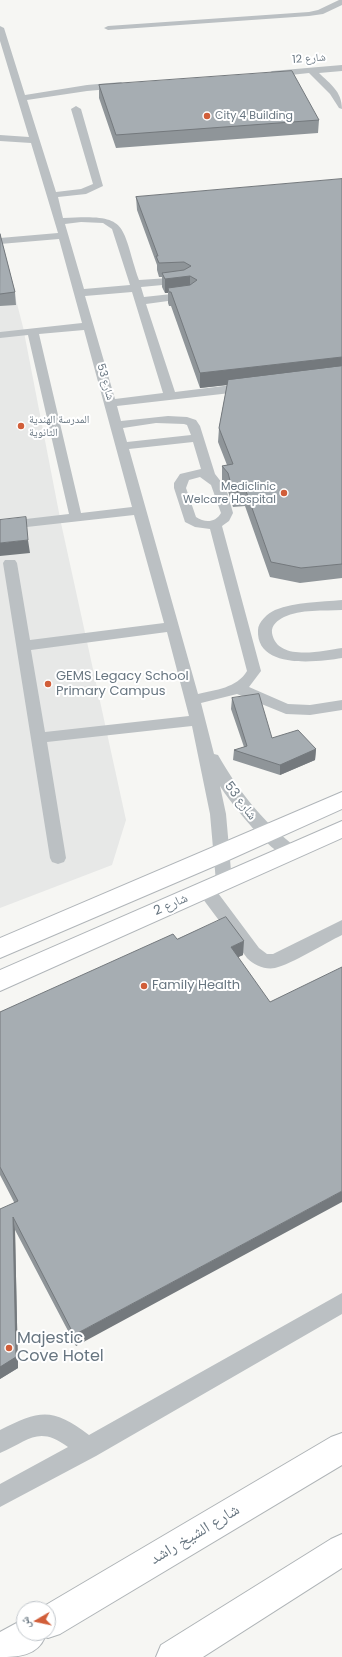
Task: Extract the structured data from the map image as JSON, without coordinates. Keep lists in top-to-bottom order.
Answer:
{
  "streets": {
    "street": ["شارع 2", "شارع الشيخ راشد"],
    "lane": ["شارع 12", "شارع 53"]
  },
  "crossings": [
    ["شارع 53", "شارع 2"]
  ],
  "places": [
    "City 4 Building",
    "المدرسة الهندية الثانوية",
    "Mediclinic Welcare Hospital",
    "GEMS Legacy School Primary Campus",
    "Family Health",
    "Majestic Cove Hotel"
  ],
  "north": "left"
}
